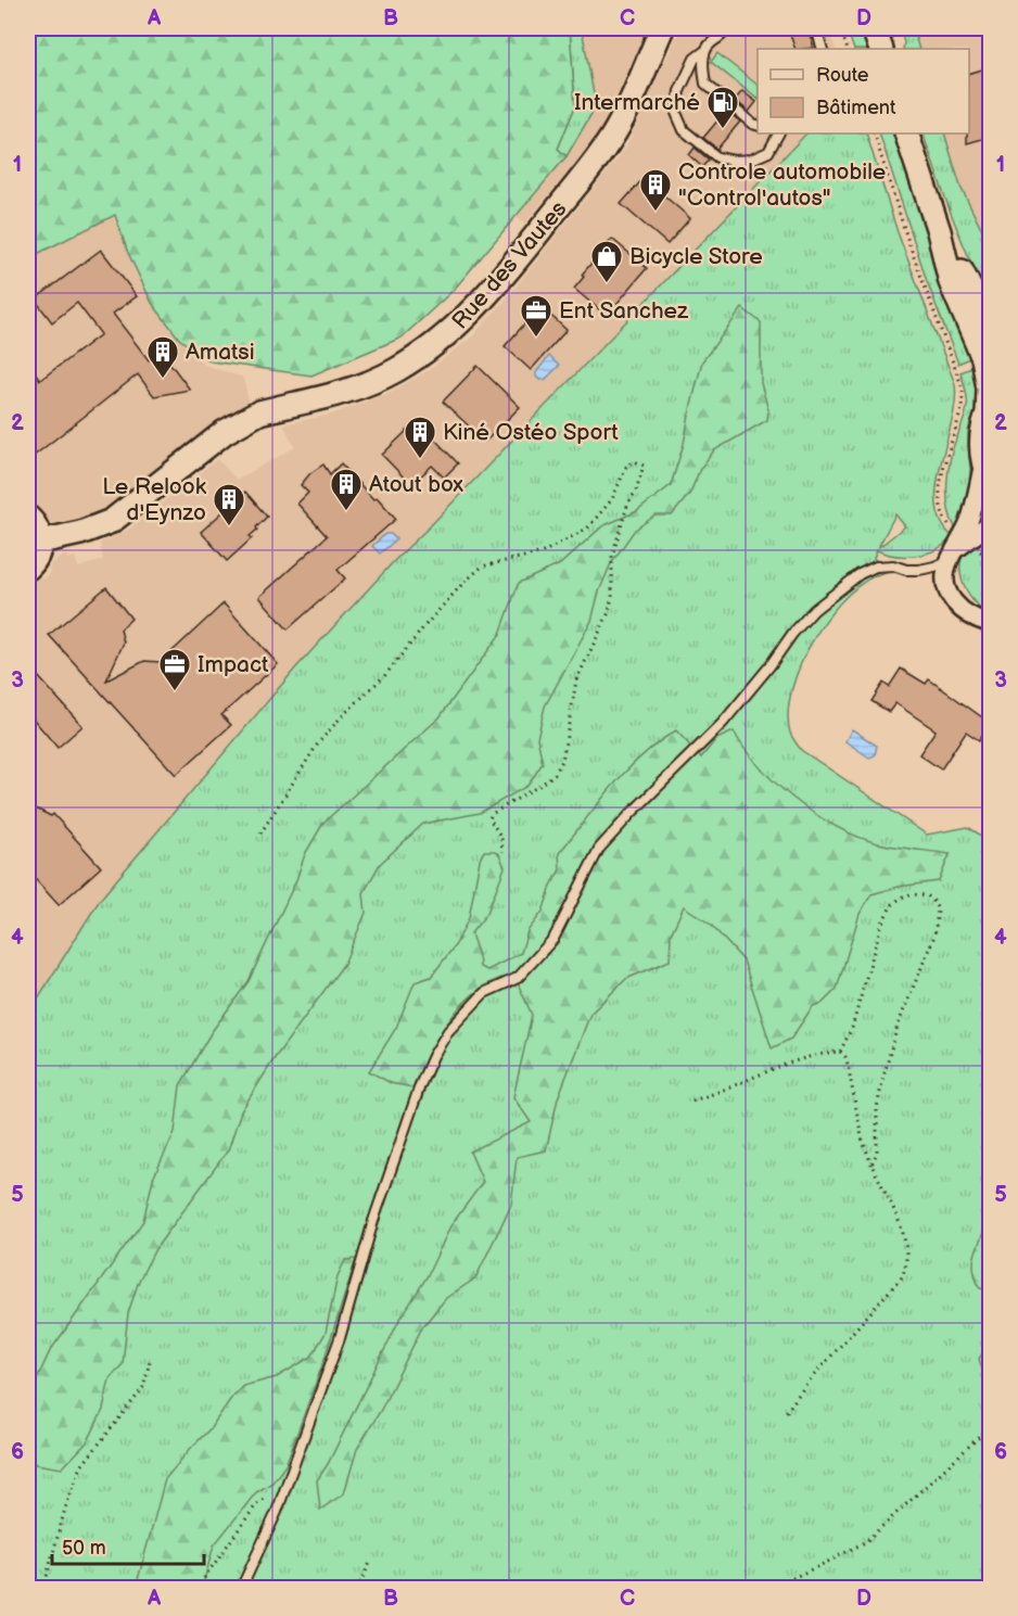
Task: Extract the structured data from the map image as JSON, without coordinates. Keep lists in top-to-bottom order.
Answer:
{
  "streets": {
    "street": ["Rue des Vautes"]
  },
  "places": {
    "fuel station": ["Intermarché"],
    "building": [
      "Controle automobile \"Control'autos\"",
      "Amatsi",
      "Kiné Ostéo Sport",
      "Atout box",
      "Le Relook d'Eynzo"
    ],
    "shop": ["Bicycle Store"],
    "office": ["Ent Sanchez", "Impact"]
  },
  "legend": ["Route", "Bâtiment"],
  "scale_bar": "50 m",
  "grid": {
    "columns": [
      "A",
      "B",
      "C",
      "D"
    ],
    "rows": [
      "1",
      "2",
      "3",
      "4",
      "5",
      "6"
    ]
  }
}
